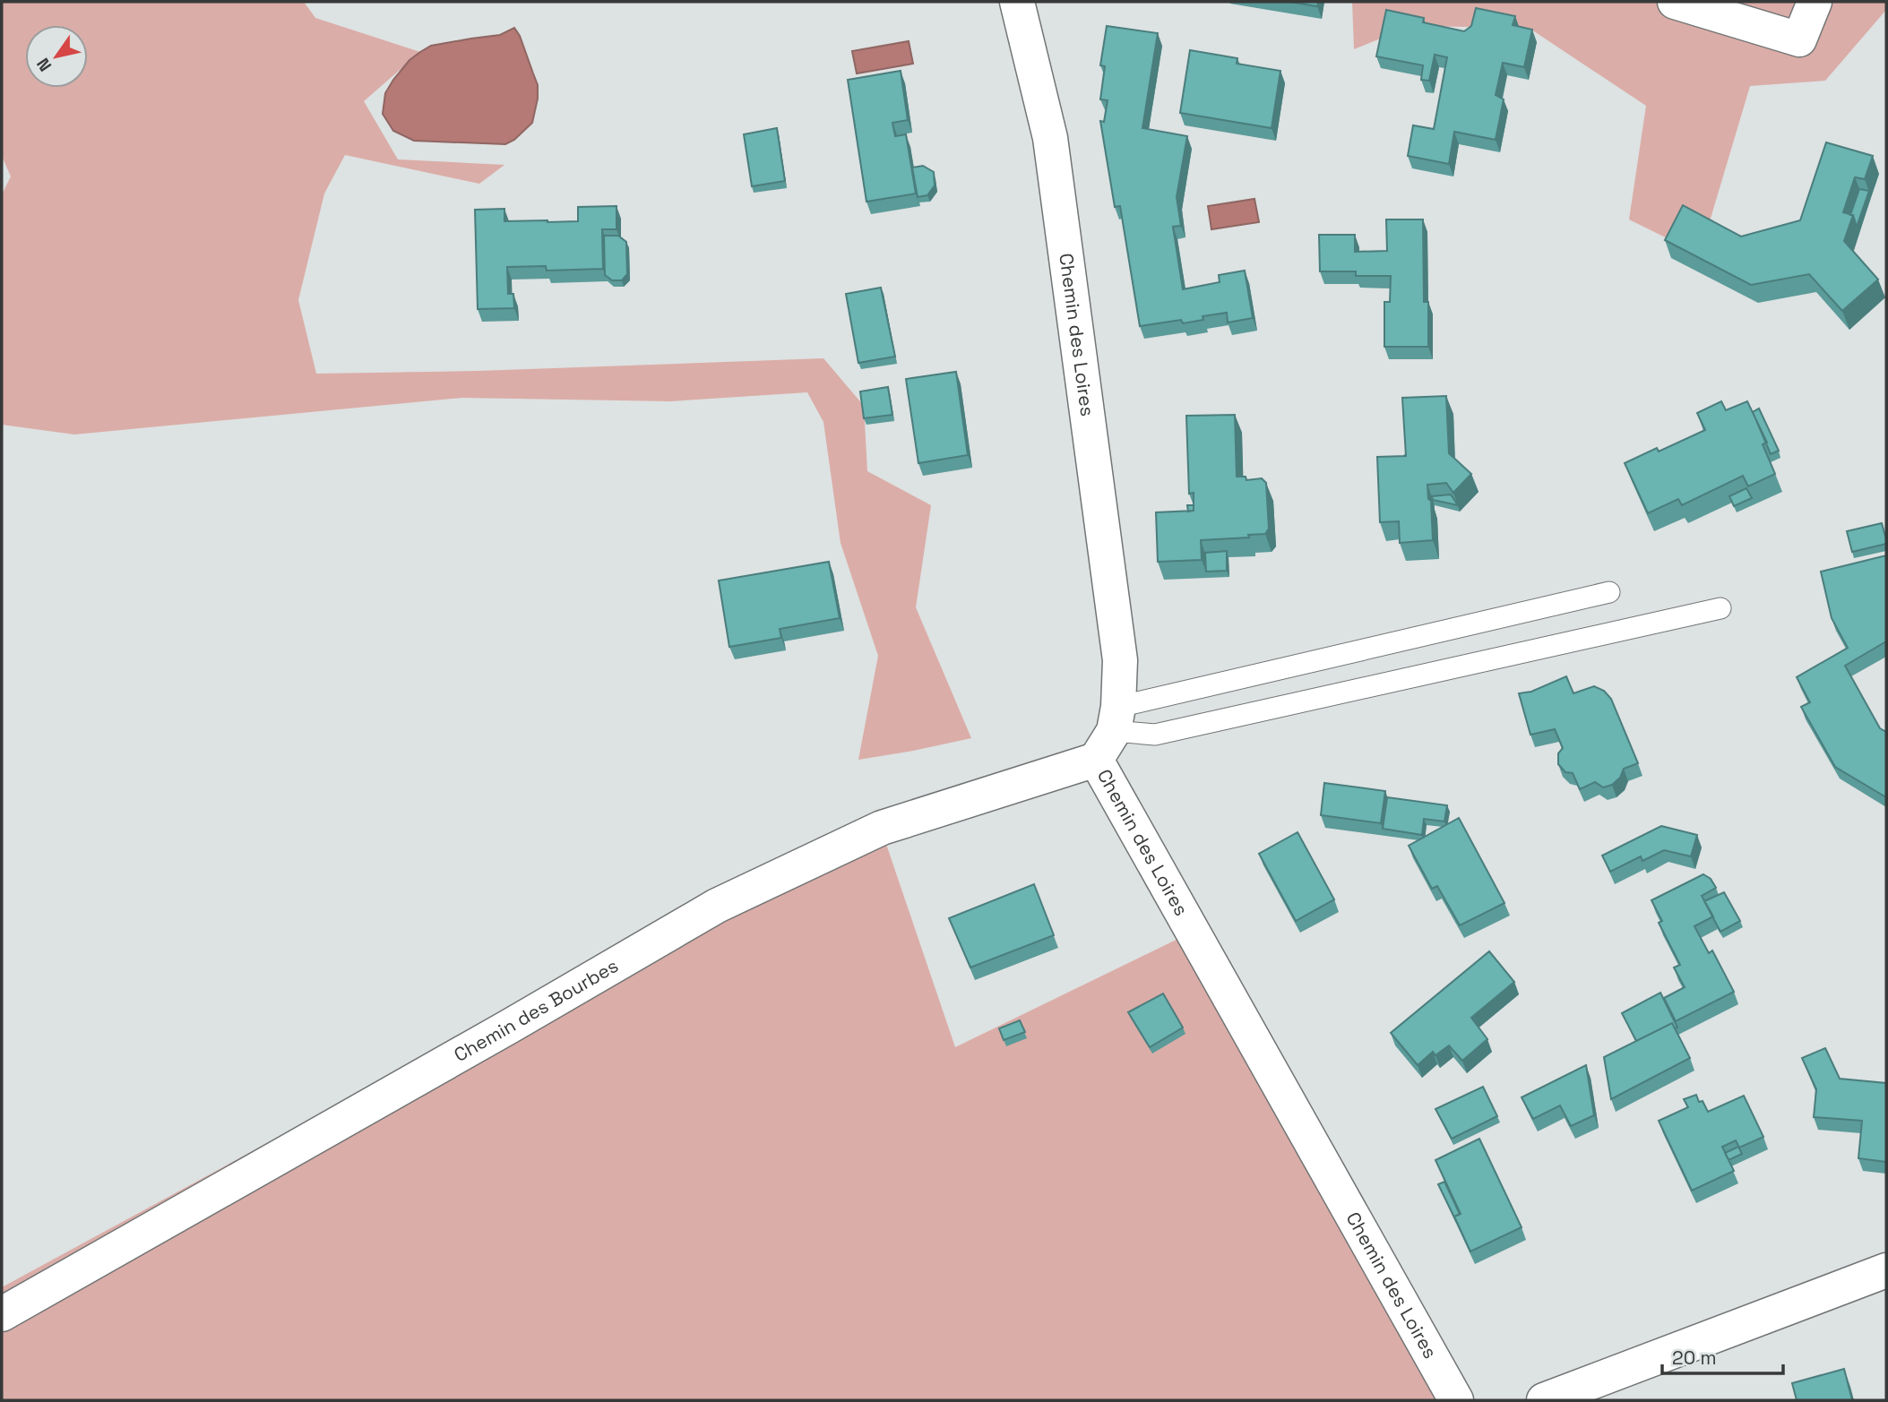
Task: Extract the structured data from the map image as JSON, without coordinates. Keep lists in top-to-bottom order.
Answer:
{
  "streets": {
    "street": ["Chemin des Loires", "Chemin des Bourbes"]
  },
  "crossings": [
    ["Chemin des Loires", "Chemin des Bourbes"]
  ],
  "scale_bar": "20 m",
  "north": "bottom left"
}
